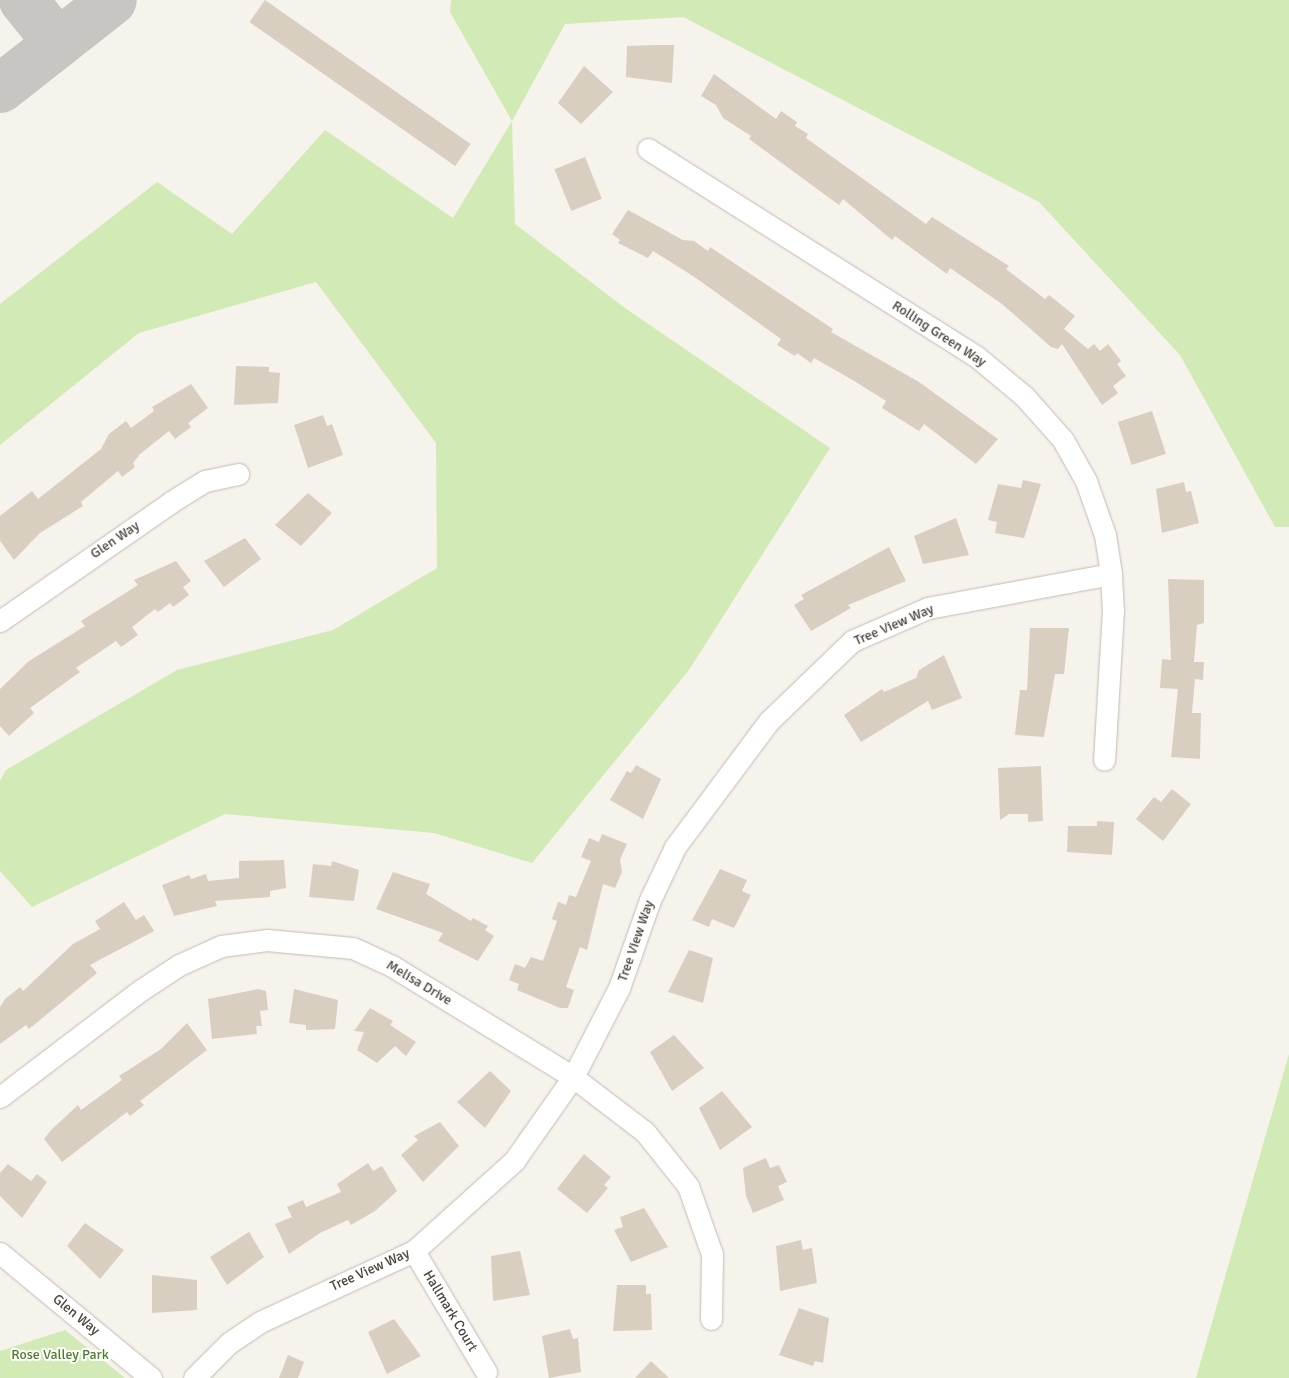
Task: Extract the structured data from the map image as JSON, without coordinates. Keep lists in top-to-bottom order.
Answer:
{
  "streets": {
    "street": [
      "Rolling Green Way",
      "Glen Way",
      "Tree View Way",
      "Melisa Drive",
      "Hallmark Court"
    ]
  },
  "crossings": [
    ["Rolling Green Way", "Tree View Way"],
    ["Tree View Way", "Melisa Drive"],
    ["Tree View Way", "Hallmark Court"]
  ],
  "parks": ["Rose Valley Park"]
}
